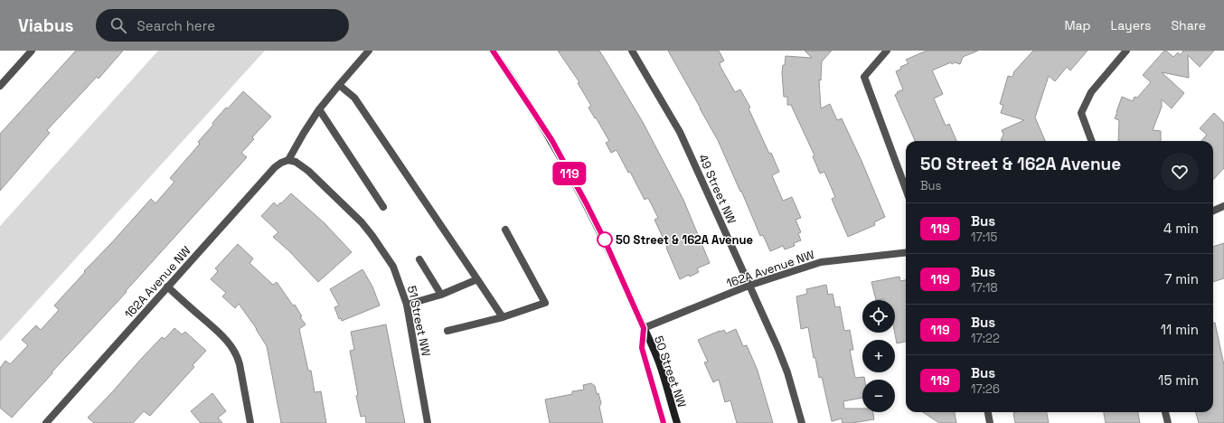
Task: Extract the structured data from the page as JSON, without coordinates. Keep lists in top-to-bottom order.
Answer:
{
  "streets": {
    "main road": ["50 Street NW"],
    "street": ["49 Street NW", "162A Avenue NW", "51 Street NW"]
  },
  "crossings": [
    ["49 Street NW", "162A Avenue NW"],
    ["162A Avenue NW", "51 Street NW"],
    ["162A Avenue NW", "50 Street NW"]
  ],
  "places": ["50 Street & 162A Avenue"],
  "lines": ["bus line 119"],
  "page": {
    "header": "Viabus",
    "search": "Search here",
    "nav": ["Map", "Layers", "Share"],
    "on_map": "119",
    "heading": ["50 Street & 162A Avenue", "Bus"],
    "list": [
      {
        "mark": "119",
        "name": "Bus",
        "note": "17:15",
        "value": "4 min"
      },
      {
        "mark": "119",
        "name": "Bus",
        "note": "17:18",
        "value": "7 min"
      },
      {
        "mark": "119",
        "name": "Bus",
        "note": "17:22",
        "value": "11 min"
      },
      {
        "mark": "119",
        "name": "Bus",
        "note": "17:26",
        "value": "15 min"
      }
    ],
    "map_buttons": ["+", "−"]
  }
}
